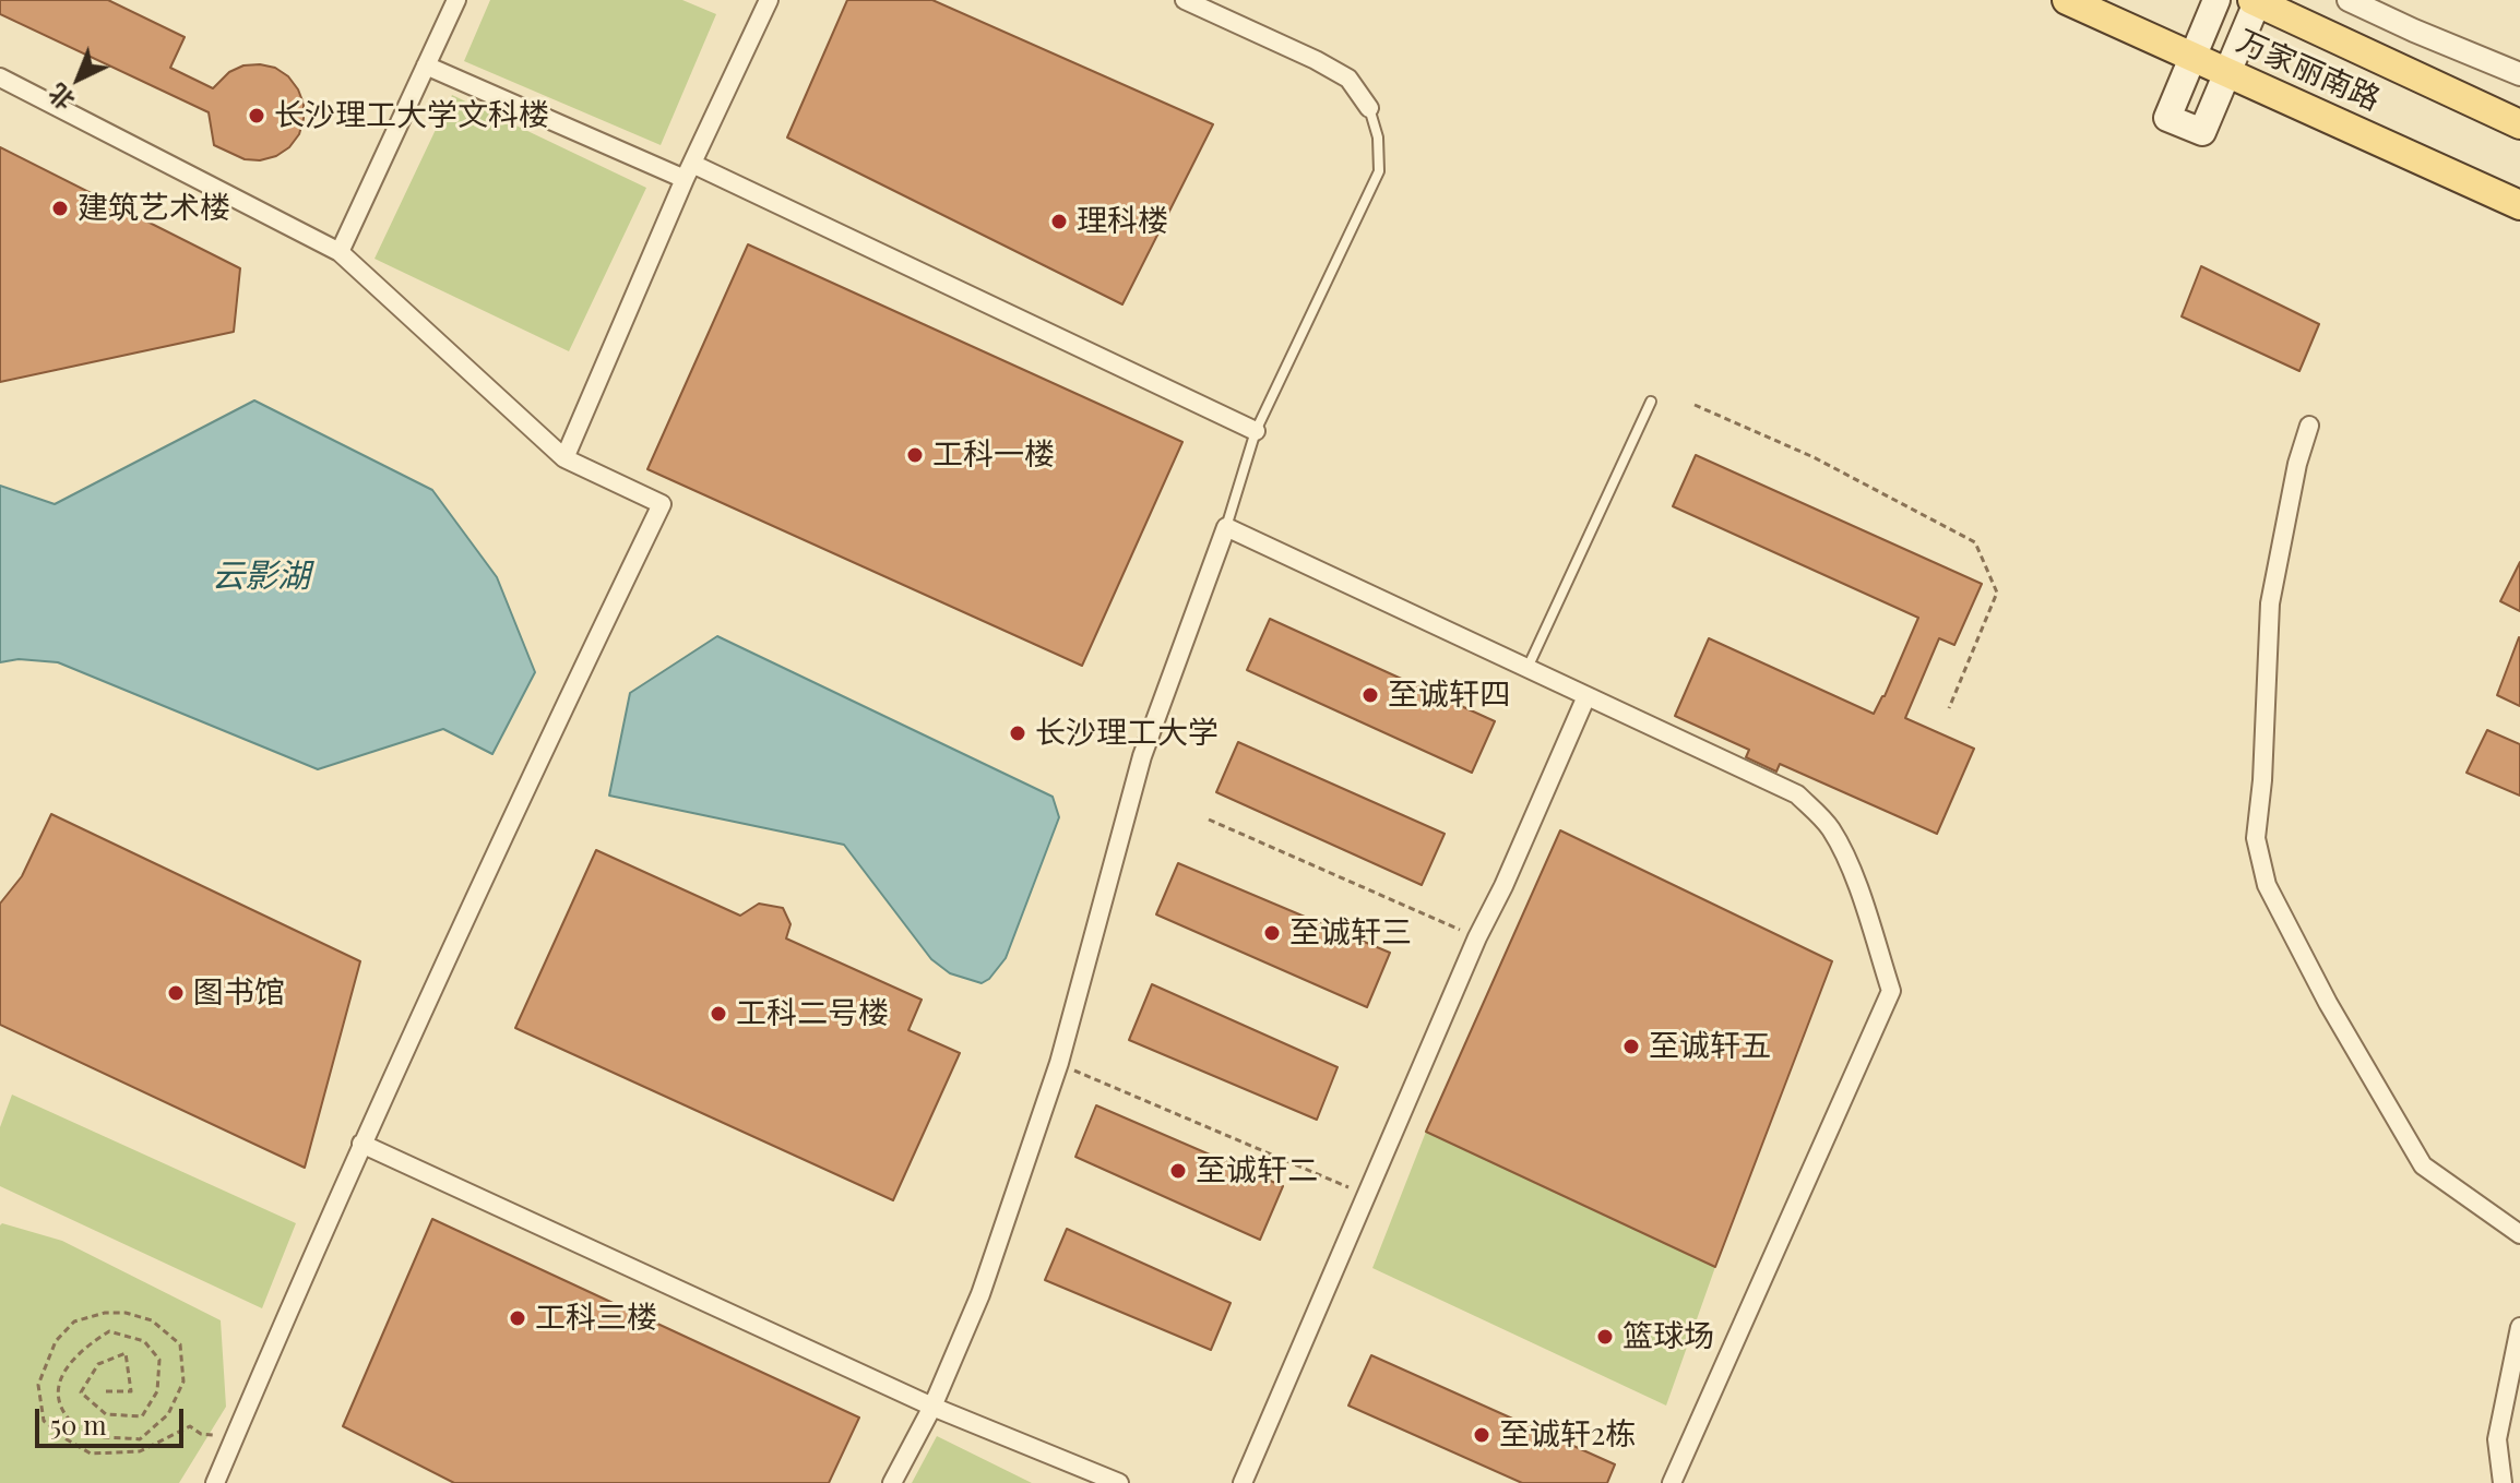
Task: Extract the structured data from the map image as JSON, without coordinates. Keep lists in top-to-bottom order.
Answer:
{
  "streets": {
    "main road": ["万家丽南路"]
  },
  "water": ["云影湖"],
  "places": [
    "长沙理工大学文科楼",
    "建筑艺术楼",
    "理科楼",
    "工科一楼",
    "至诚轩四",
    "长沙理工大学",
    "至诚轩三",
    "图书馆",
    "工科二号楼",
    "至诚轩五",
    "至诚轩二",
    "工科三楼",
    "篮球场",
    "至诚轩2栋"
  ],
  "scale_bar": "50 m",
  "north": "bottom left"
}
